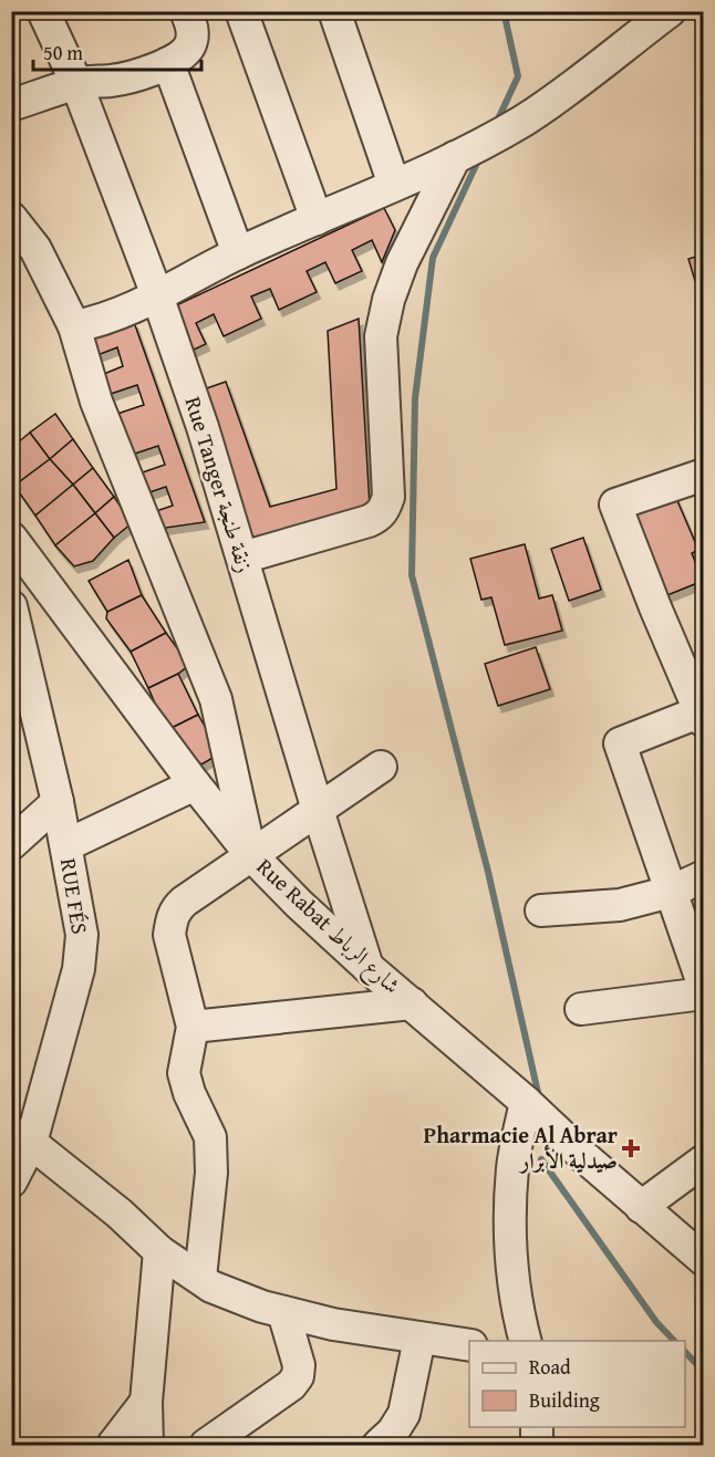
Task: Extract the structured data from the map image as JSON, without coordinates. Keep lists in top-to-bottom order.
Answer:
{
  "streets": {
    "street": ["Rue Tanger زنقة طنجة", "RUE FÉS", "Rue Rabat شارع الرباط"]
  },
  "crossings": [
    ["Rue Tanger زنقة طنجة", "Rue Rabat شارع الرباط"]
  ],
  "places": {
    "health": ["Pharmacie Al Abrar صيدلية الأبرار"]
  },
  "legend": ["Road", "Building"],
  "scale_bar": "50 m"
}
